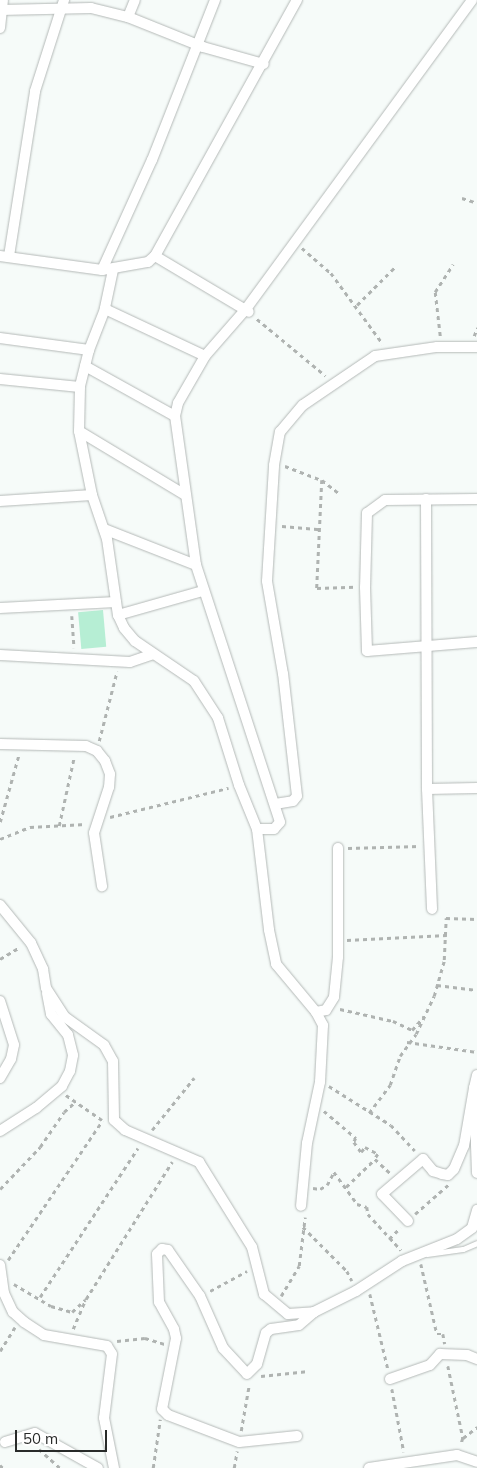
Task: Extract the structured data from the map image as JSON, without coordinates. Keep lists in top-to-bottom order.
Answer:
{
  "scale_bar": "50 m"
}
